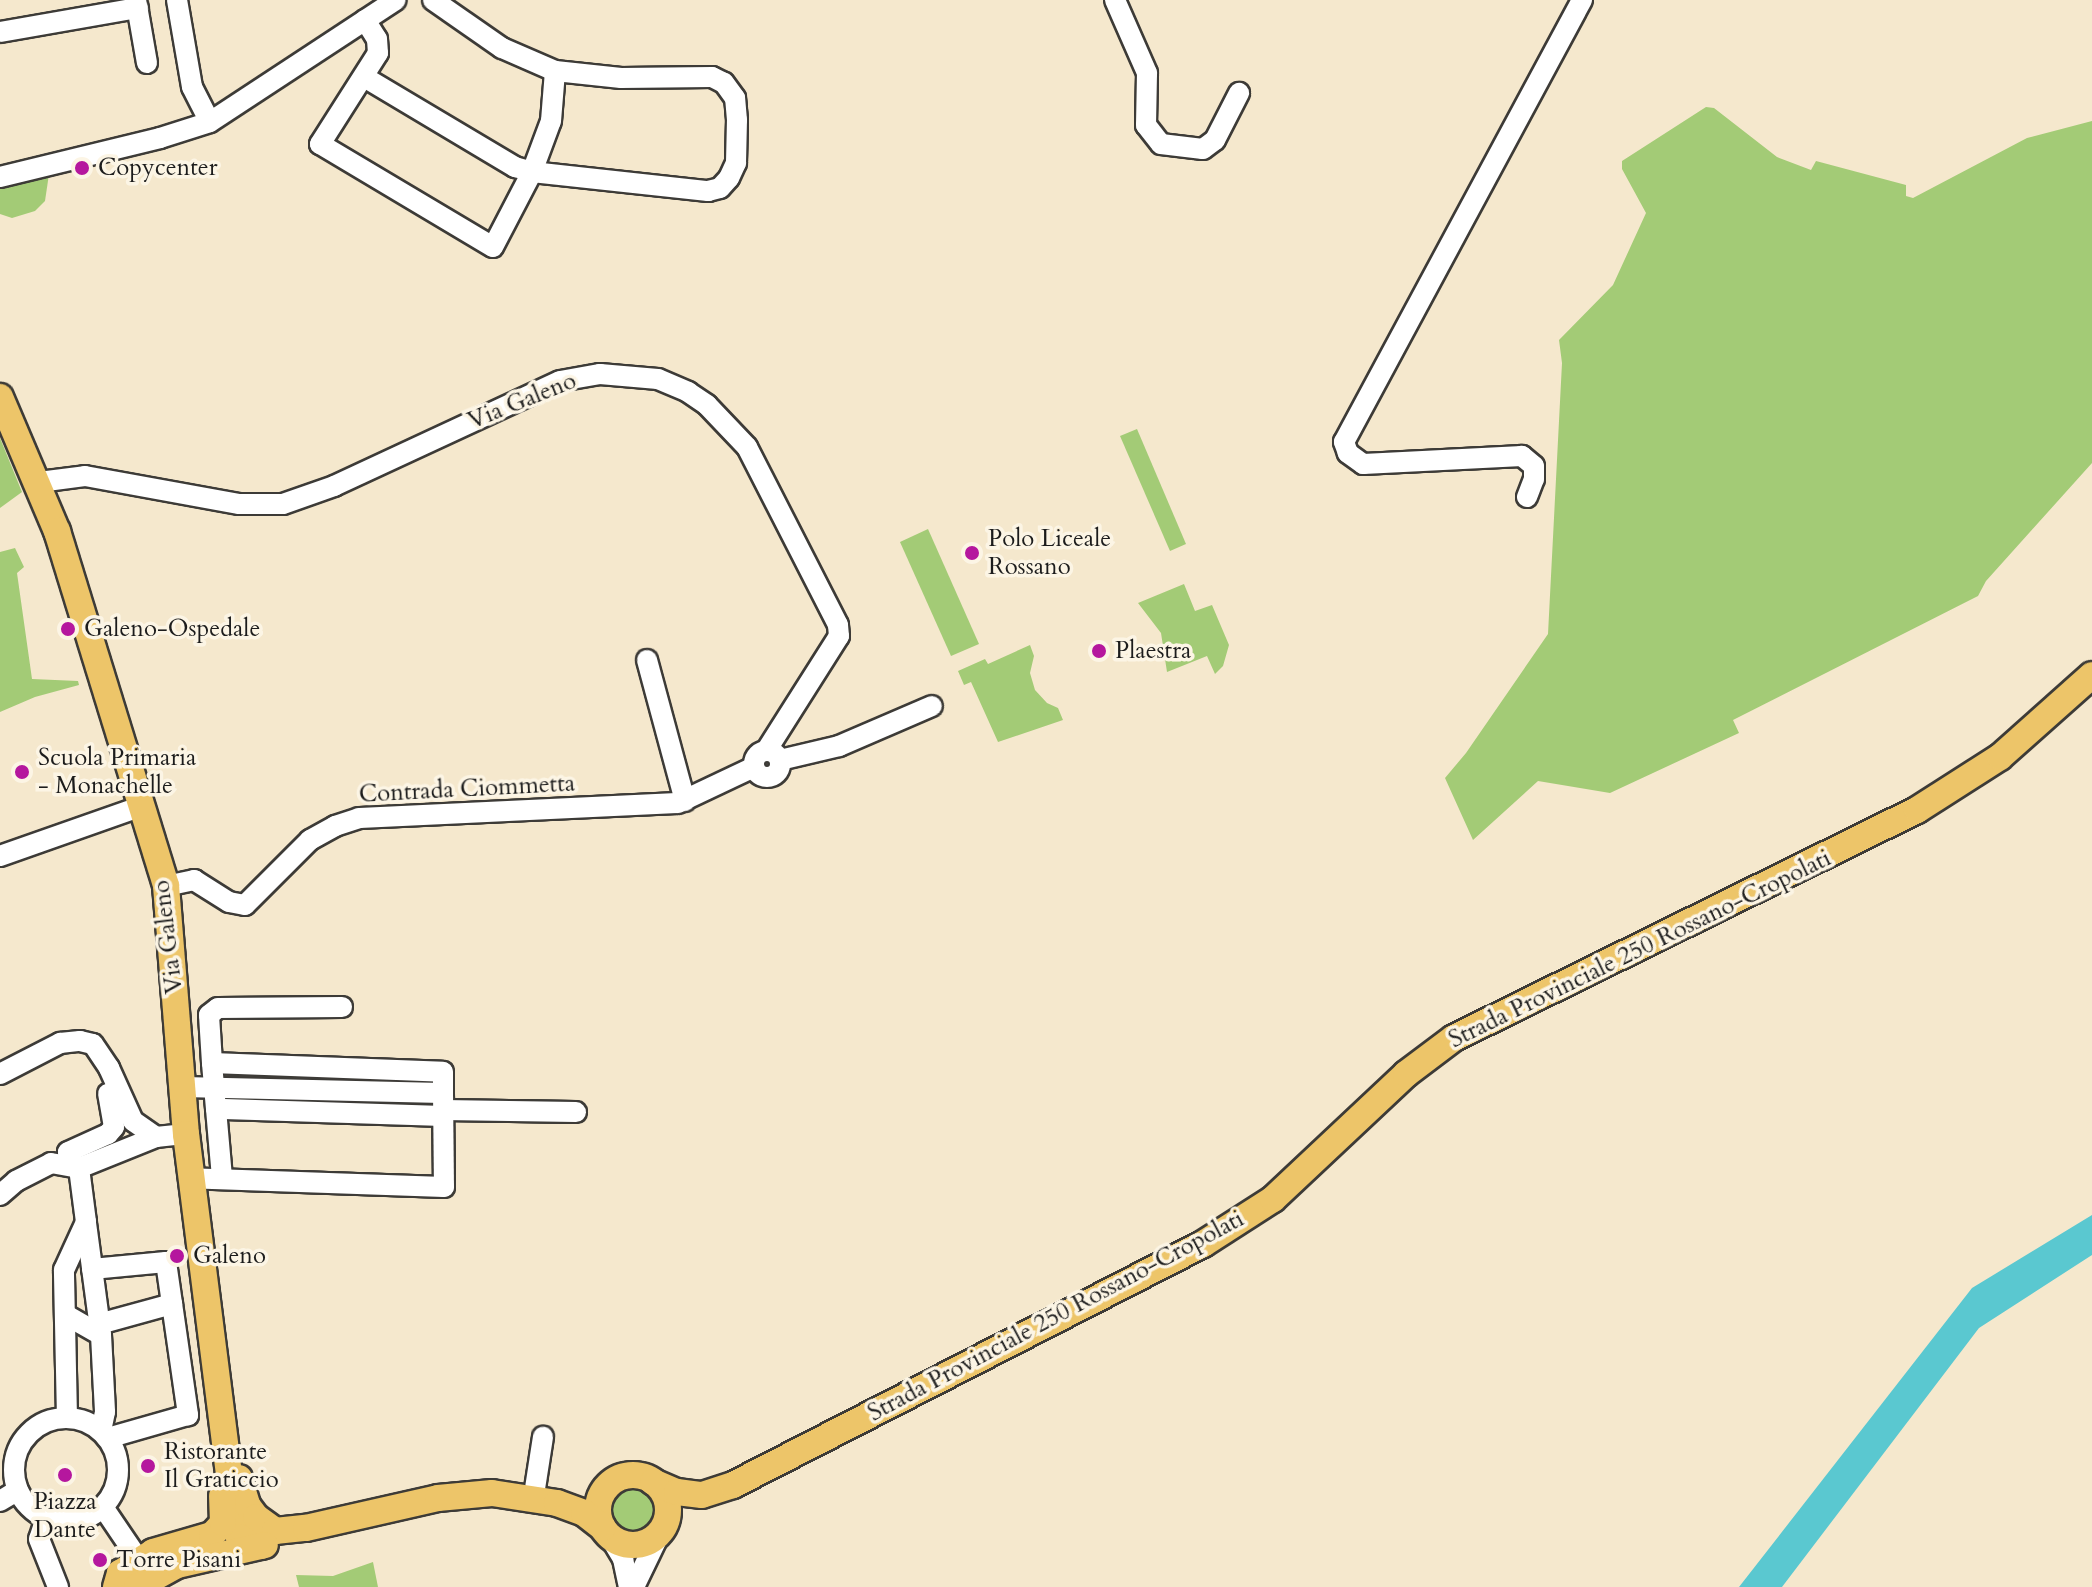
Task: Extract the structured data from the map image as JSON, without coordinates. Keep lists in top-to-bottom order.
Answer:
{
  "streets": {
    "main road": ["Via Galeno", "Strada Provinciale 250 Rossano-Cropolati"],
    "street": ["Contrada Ciommetta"]
  },
  "crossings": [
    ["Via Galeno", "Contrada Ciommetta"]
  ],
  "places": [
    "Copycenter",
    "Polo Liceale Rossano",
    "Galeno-Ospedale",
    "Plaestra",
    "Scuola Primaria - Monachelle",
    "Galeno",
    "Ristorante Il Graticcio",
    "Piazza Dante",
    "Torre Pisani"
  ]
}
